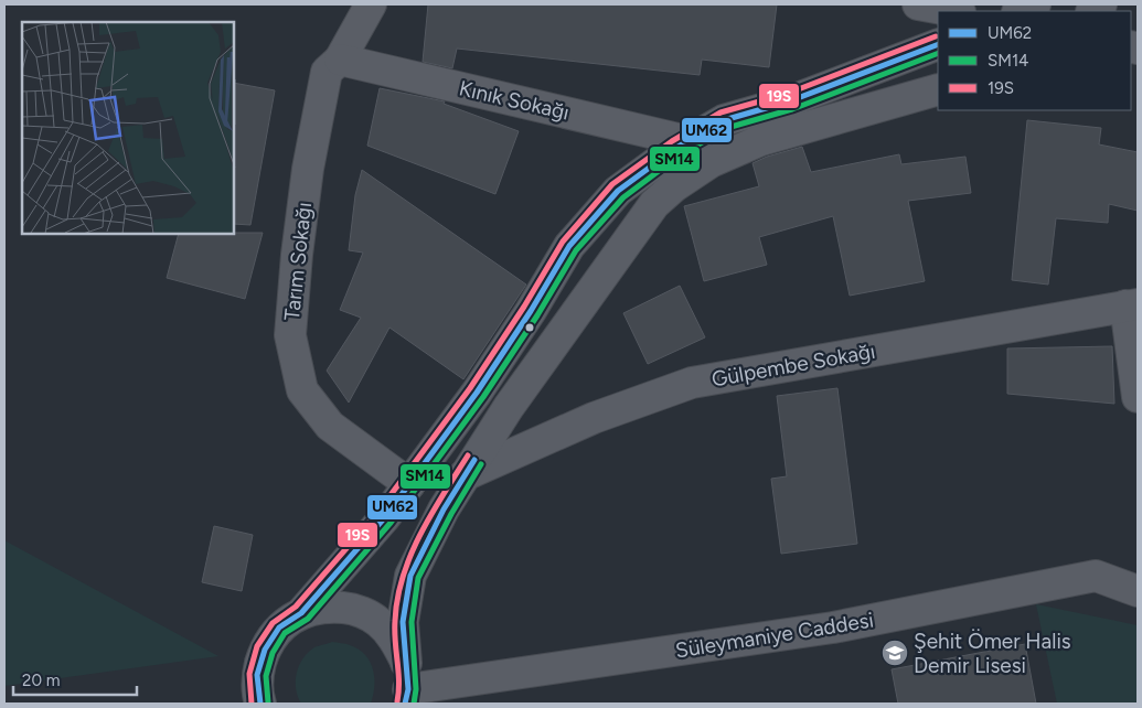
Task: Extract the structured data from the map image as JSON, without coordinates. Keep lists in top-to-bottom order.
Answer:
{
  "streets": {
    "street": [
      "Kınık Sokağı",
      "Tarım Sokağı",
      "Gülpembe Sokağı",
      "Süleymaniye Caddesi"
    ]
  },
  "crossings": [
    ["Kınık Sokağı", "Tarım Sokağı"]
  ],
  "places": {
    "school or university": ["Şehit Ömer Halis Demir Lisesi"]
  },
  "lines": ["transit line 19S", "transit line UM62", "transit line SM14"],
  "legend": ["UM62", "SM14", "19S"],
  "scale_bar": "20 m"
}
